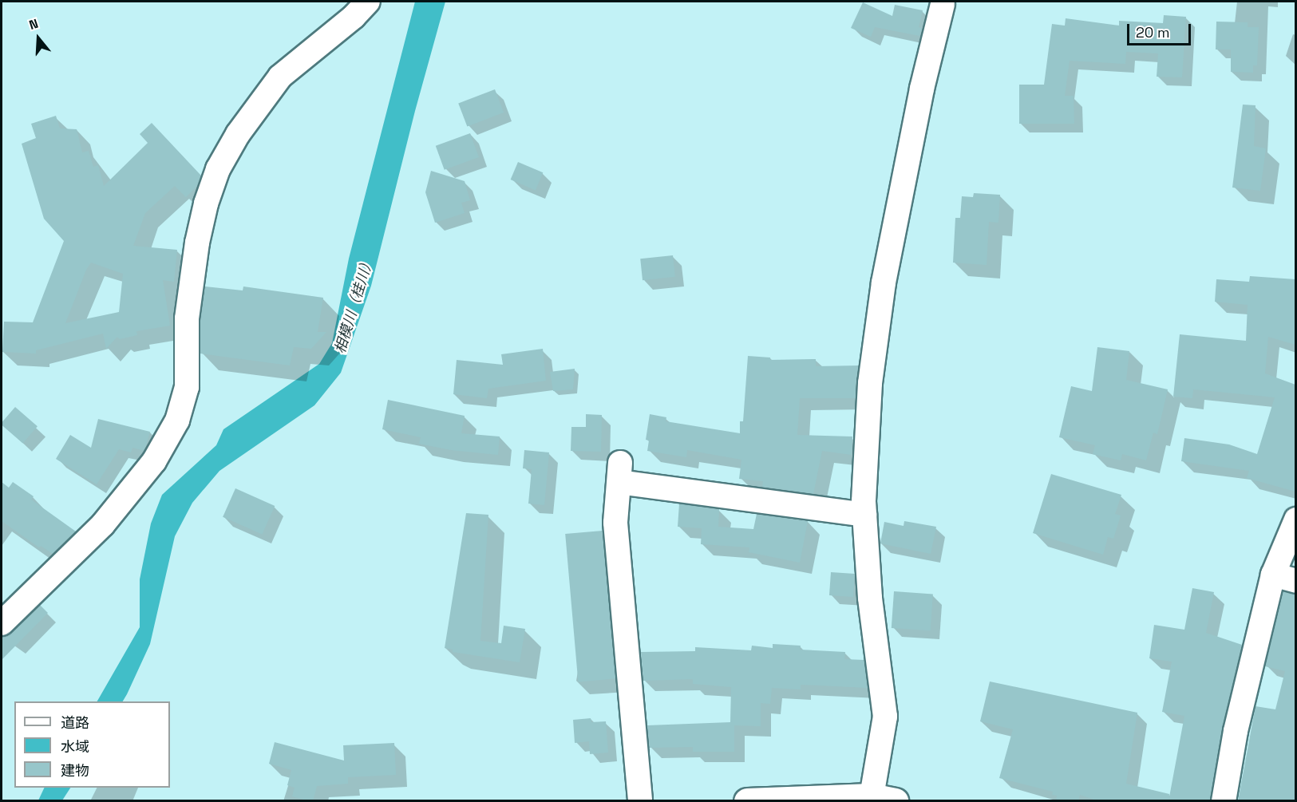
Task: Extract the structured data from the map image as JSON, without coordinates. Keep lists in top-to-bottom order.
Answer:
{
  "water": ["相模川（桂川）"],
  "legend": ["道路", "水域", "建物"],
  "scale_bar": "20 m",
  "north": "top"
}
